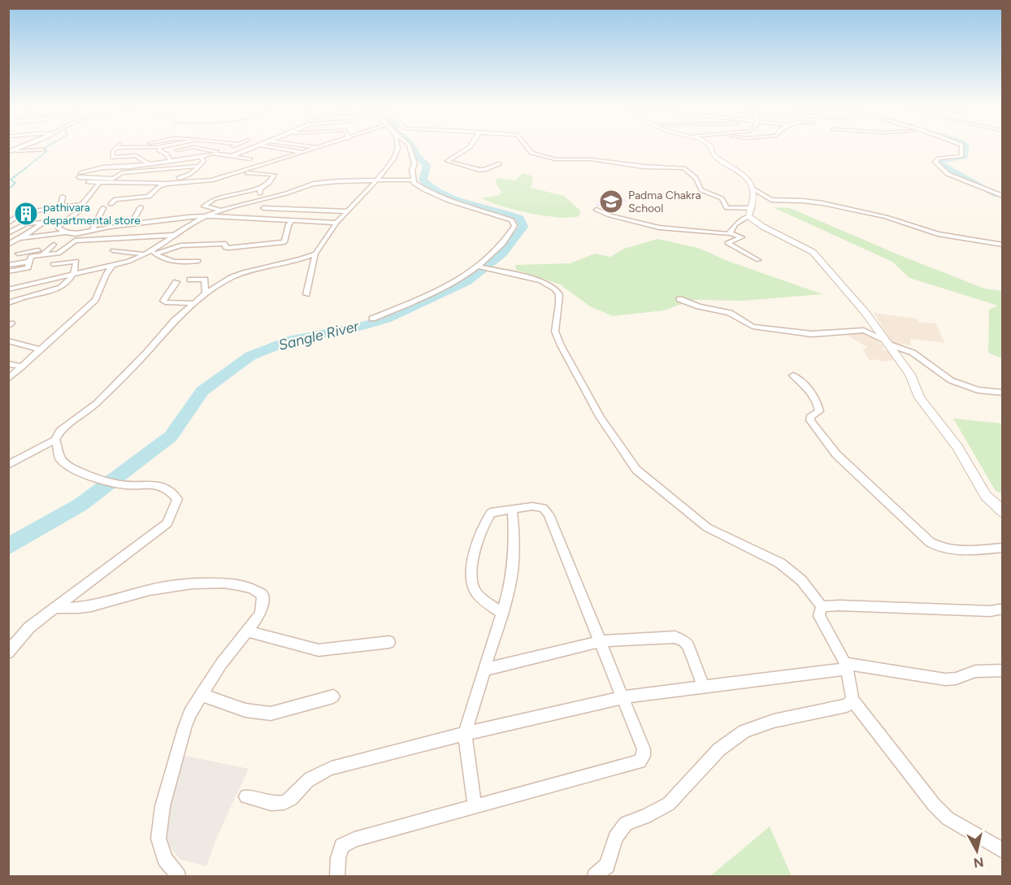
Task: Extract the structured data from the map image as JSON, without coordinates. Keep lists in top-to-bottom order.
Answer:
{
  "water": ["Sangle River"],
  "places": {
    "school or university": ["Padma Chakra School"],
    "building": ["pathivara departmental store"]
  },
  "north": "bottom"
}
